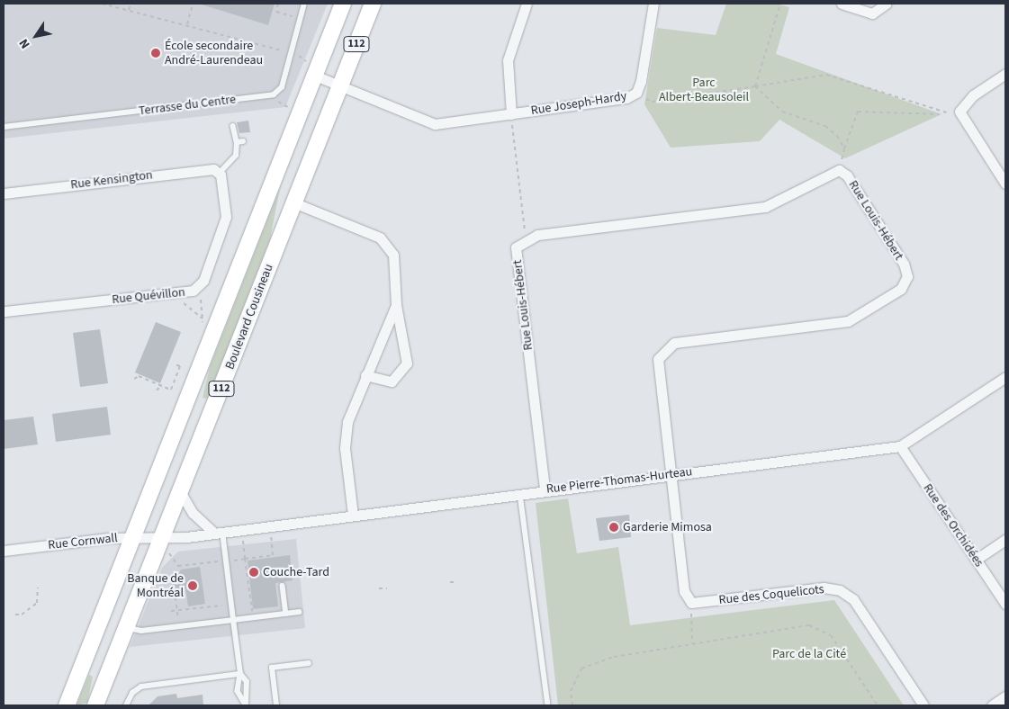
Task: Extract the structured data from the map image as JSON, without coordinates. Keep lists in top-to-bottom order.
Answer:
{
  "streets": {
    "main road": ["112", "Boulevard Cousineau"],
    "street": [
      "Rue Joseph-Hardy",
      "Rue Kensington",
      "Rue Louis-Hébert",
      "Rue Quévillon",
      "Rue Pierre-Thomas-Hurteau",
      "Rue des Orchidées",
      "Rue Cornwall",
      "Rue des Coquelicots"
    ],
    "lane": ["Terrasse du Centre"]
  },
  "crossings": [
    ["112", "Rue Joseph-Hardy"],
    ["112", "Rue Cornwall"],
    ["Rue Joseph-Hardy", "Boulevard Cousineau"],
    ["Rue Kensington", "Rue Quévillon"],
    ["Rue Louis-Hébert", "Rue Pierre-Thomas-Hurteau"],
    ["Boulevard Cousineau", "Rue Pierre-Thomas-Hurteau"],
    ["Boulevard Cousineau", "Rue Cornwall"],
    ["Rue Pierre-Thomas-Hurteau", "Rue des Orchidées"],
    ["Rue Pierre-Thomas-Hurteau", "Rue Cornwall"]
  ],
  "parks": ["Parc Albert-Beausoleil", "Parc de la Cité"],
  "places": [
    "École secondaire André-Laurendeau",
    "Garderie Mimosa",
    "Couche-Tard",
    "Banque de Montréal"
  ],
  "north": "bottom left"
}
